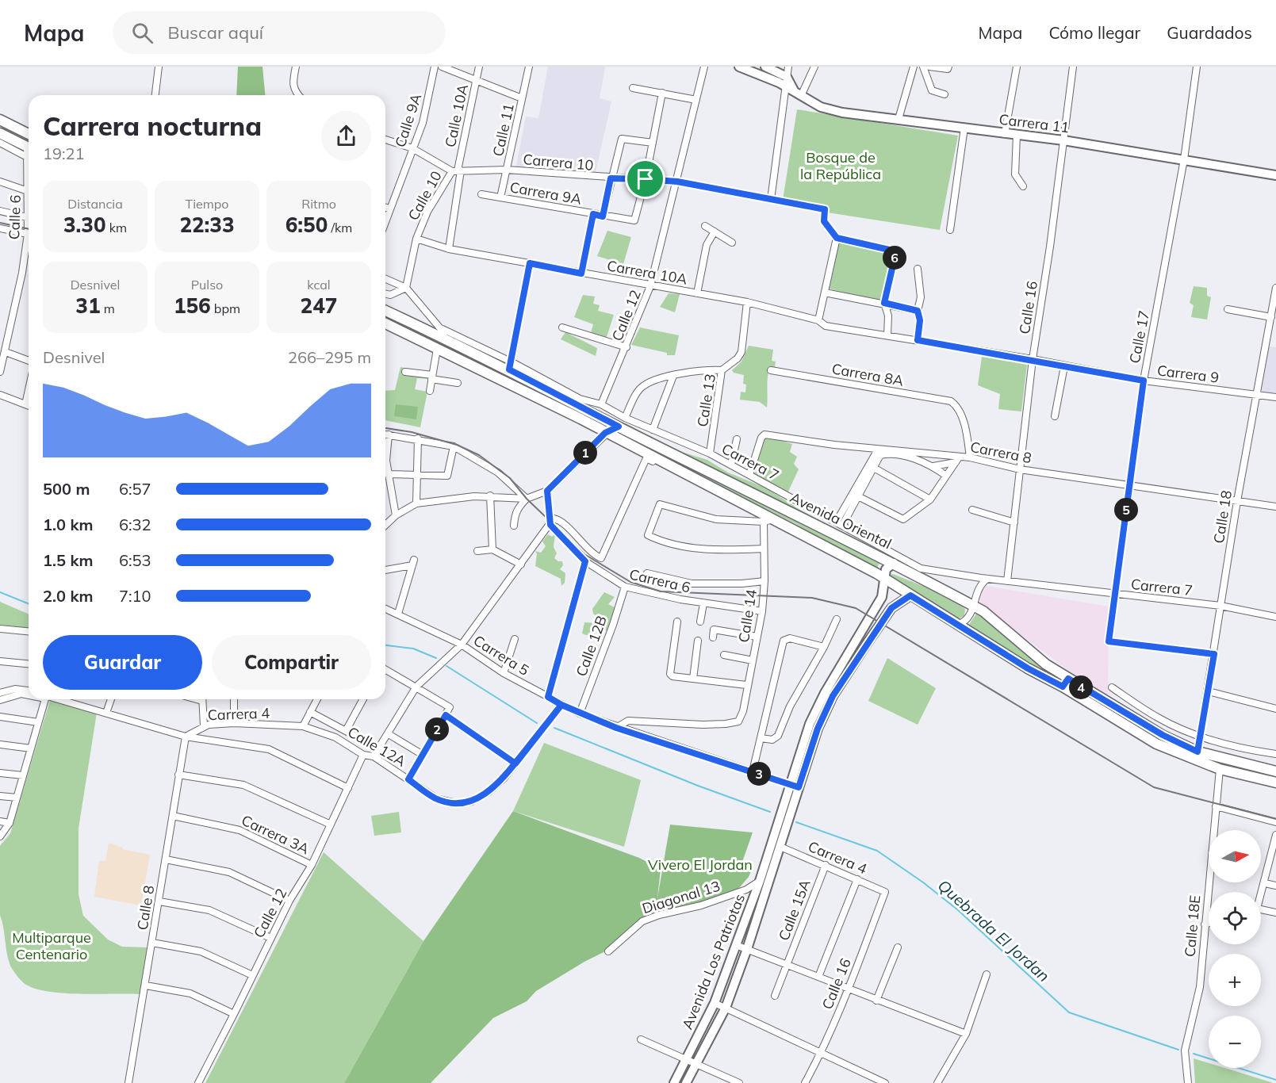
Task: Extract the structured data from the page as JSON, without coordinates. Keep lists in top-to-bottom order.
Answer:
{
  "streets": {
    "main road": ["Carrera 11", "Avenida Oriental", "Avenida Los Patriotas"],
    "street": [
      "Calle 10A",
      "Calle 9A",
      "Calle 11",
      "Carrera 10",
      "Carrera 9A",
      "Calle 10",
      "Calle 6",
      "Carrera 10A",
      "Calle 16",
      "Calle 12",
      "Calle 17",
      "Carrera 9",
      "Carrera 8A",
      "Calle 13",
      "Carrera 8",
      "Carrera 7",
      "Calle 18",
      "Carrera 6",
      "Calle 14",
      "Calle 12B",
      "Carrera 5",
      "Carrera 4",
      "Calle 12A",
      "Carrera 3A",
      "Diagonal 13",
      "Calle 8",
      "Calle 15A",
      "Calle 18E"
    ]
  },
  "crossings": [
    ["Calle 10A", "Carrera 10"],
    ["Calle 10A", "Calle 10"],
    ["Calle 10A", "Carrera 10A"],
    ["Carrera 11", "Calle 16"],
    ["Carrera 11", "Calle 17"],
    ["Calle 11", "Carrera 10"],
    ["Calle 11", "Carrera 9A"],
    ["Carrera 10", "Carrera 9A"],
    ["Carrera 10", "Calle 10"],
    ["Carrera 10", "Calle 12"],
    ["Calle 10", "Carrera 10A"],
    ["Carrera 10A", "Calle 12"],
    ["Carrera 10A", "Carrera 9"],
    ["Carrera 10A", "Calle 13"],
    ["Calle 16", "Carrera 9"],
    ["Calle 16", "Carrera 8"],
    ["Calle 16", "Carrera 7"],
    ["Calle 16", "Carrera 4"],
    ["Calle 12", "Avenida Oriental"],
    ["Calle 12", "Calle 12A"],
    ["Calle 12", "Carrera 3A"],
    ["Calle 17", "Carrera 9"],
    ["Calle 17", "Carrera 8"],
    ["Calle 17", "Carrera 7"],
    ["Calle 17", "Calle 18"],
    ["Carrera 9", "Calle 18"],
    ["Carrera 8A", "Carrera 8"],
    ["Calle 13", "Carrera 7"],
    ["Calle 13", "Avenida Oriental"],
    ["Carrera 8", "Carrera 7"],
    ["Carrera 8", "Calle 18"],
    ["Carrera 7", "Calle 18"],
    ["Carrera 7", "Avenida Oriental"],
    ["Calle 18", "Avenida Oriental"],
    ["Avenida Oriental", "Calle 14"],
    ["Avenida Oriental", "Calle 18E"],
    ["Avenida Oriental", "Avenida Los Patriotas"],
    ["Carrera 6", "Calle 14"],
    ["Carrera 6", "Calle 12B"],
    ["Calle 14", "Carrera 5"],
    ["Calle 12B", "Carrera 5"],
    ["Carrera 5", "Calle 12A"],
    ["Carrera 5", "Avenida Los Patriotas"],
    ["Carrera 4", "Calle 12A"],
    ["Carrera 4", "Calle 8"],
    ["Carrera 4", "Calle 15A"],
    ["Carrera 4", "Avenida Los Patriotas"],
    ["Carrera 3A", "Calle 8"],
    ["Diagonal 13", "Avenida Los Patriotas"]
  ],
  "water": ["Quebrada El Jordan"],
  "parks": ["Bosque de la República", "Vivero El Jordan", "Multiparque Centenario"],
  "north": "right",
  "page": {
    "header": "Mapa",
    "search": "Buscar aquí",
    "nav": ["Mapa", "Cómo llegar", "Guardados"],
    "heading": ["Carrera nocturna", "19:21"],
    "stats": [
      ["Distancia", "3.30 km"],
      ["Tiempo", "22:33"],
      ["Ritmo", "6:50 /km"],
      ["Desnivel", "31 m"],
      ["Pulso", "156 bpm"],
      ["kcal", "247"]
    ],
    "pins": [
      "6",
      "1",
      "5",
      "4",
      "2",
      "3"
    ],
    "chart": ["Desnivel", "266–295 m"],
    "list": [
      {
        "name": "500 m",
        "note": "6:57"
      },
      {
        "name": "1.0 km",
        "note": "6:32"
      },
      {
        "name": "1.5 km",
        "note": "6:53"
      },
      {
        "name": "2.0 km",
        "note": "7:10"
      }
    ],
    "buttons": ["Guardar", "Compartir"],
    "map_buttons": ["+", "−"]
  }
}
